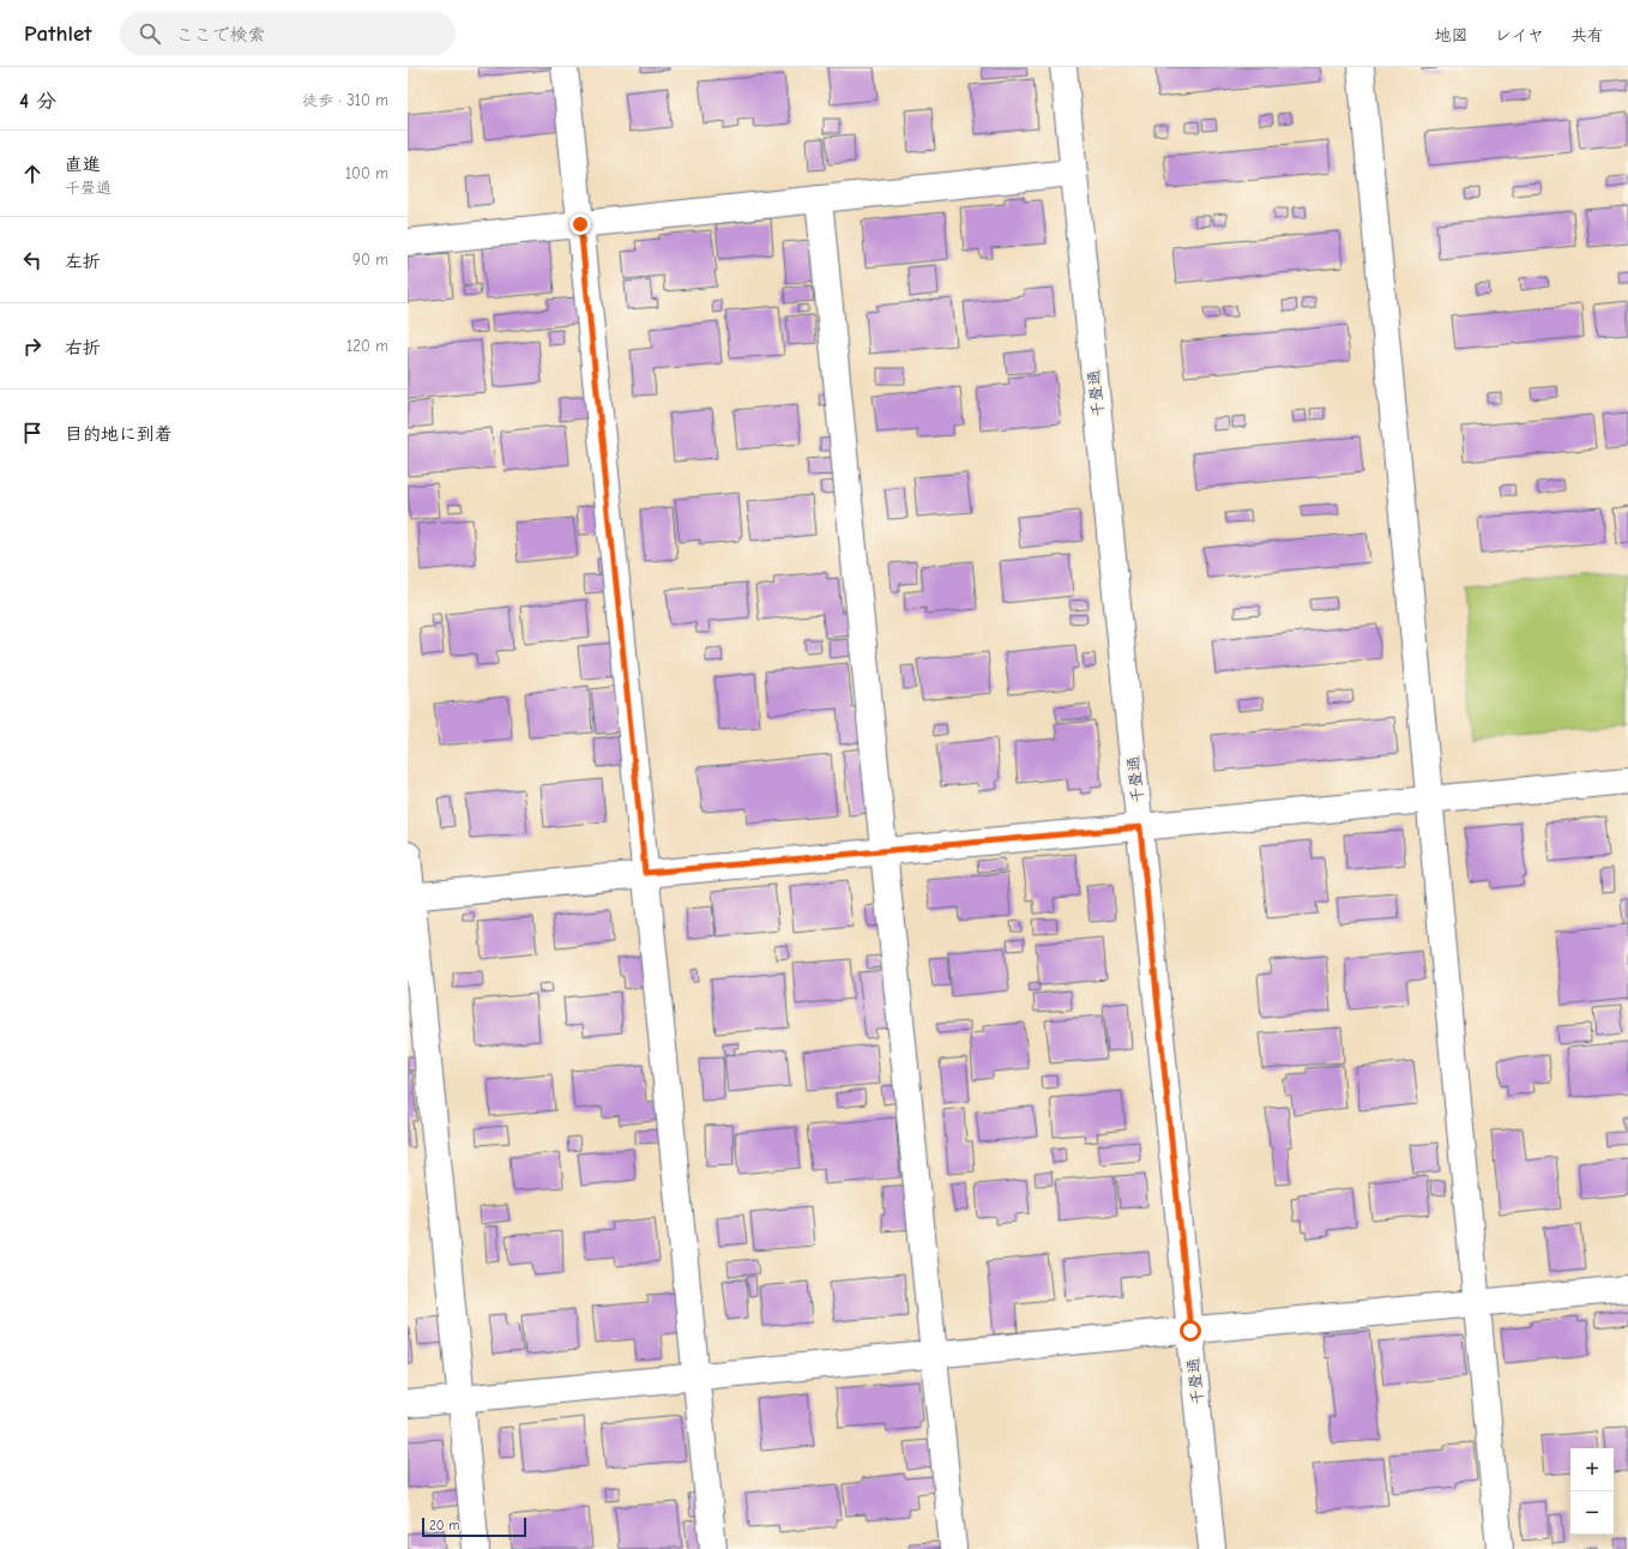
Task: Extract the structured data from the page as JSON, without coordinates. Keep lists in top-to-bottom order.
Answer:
{
  "streets": {
    "street": ["千畳通"]
  },
  "scale_bar": "20 m",
  "page": {
    "header": "Pathlet",
    "search": "ここで検索",
    "nav": ["地図", "レイヤ", "共有"],
    "heading": ["4 分", "徒歩 · 310 m"],
    "list": [
      ["直進", "千畳通", "100 m"],
      ["左折", "90 m"],
      ["右折", "120 m"],
      "目的地に到着"
    ],
    "map_buttons": ["+", "−"],
    "scale": "20 m"
  }
}
